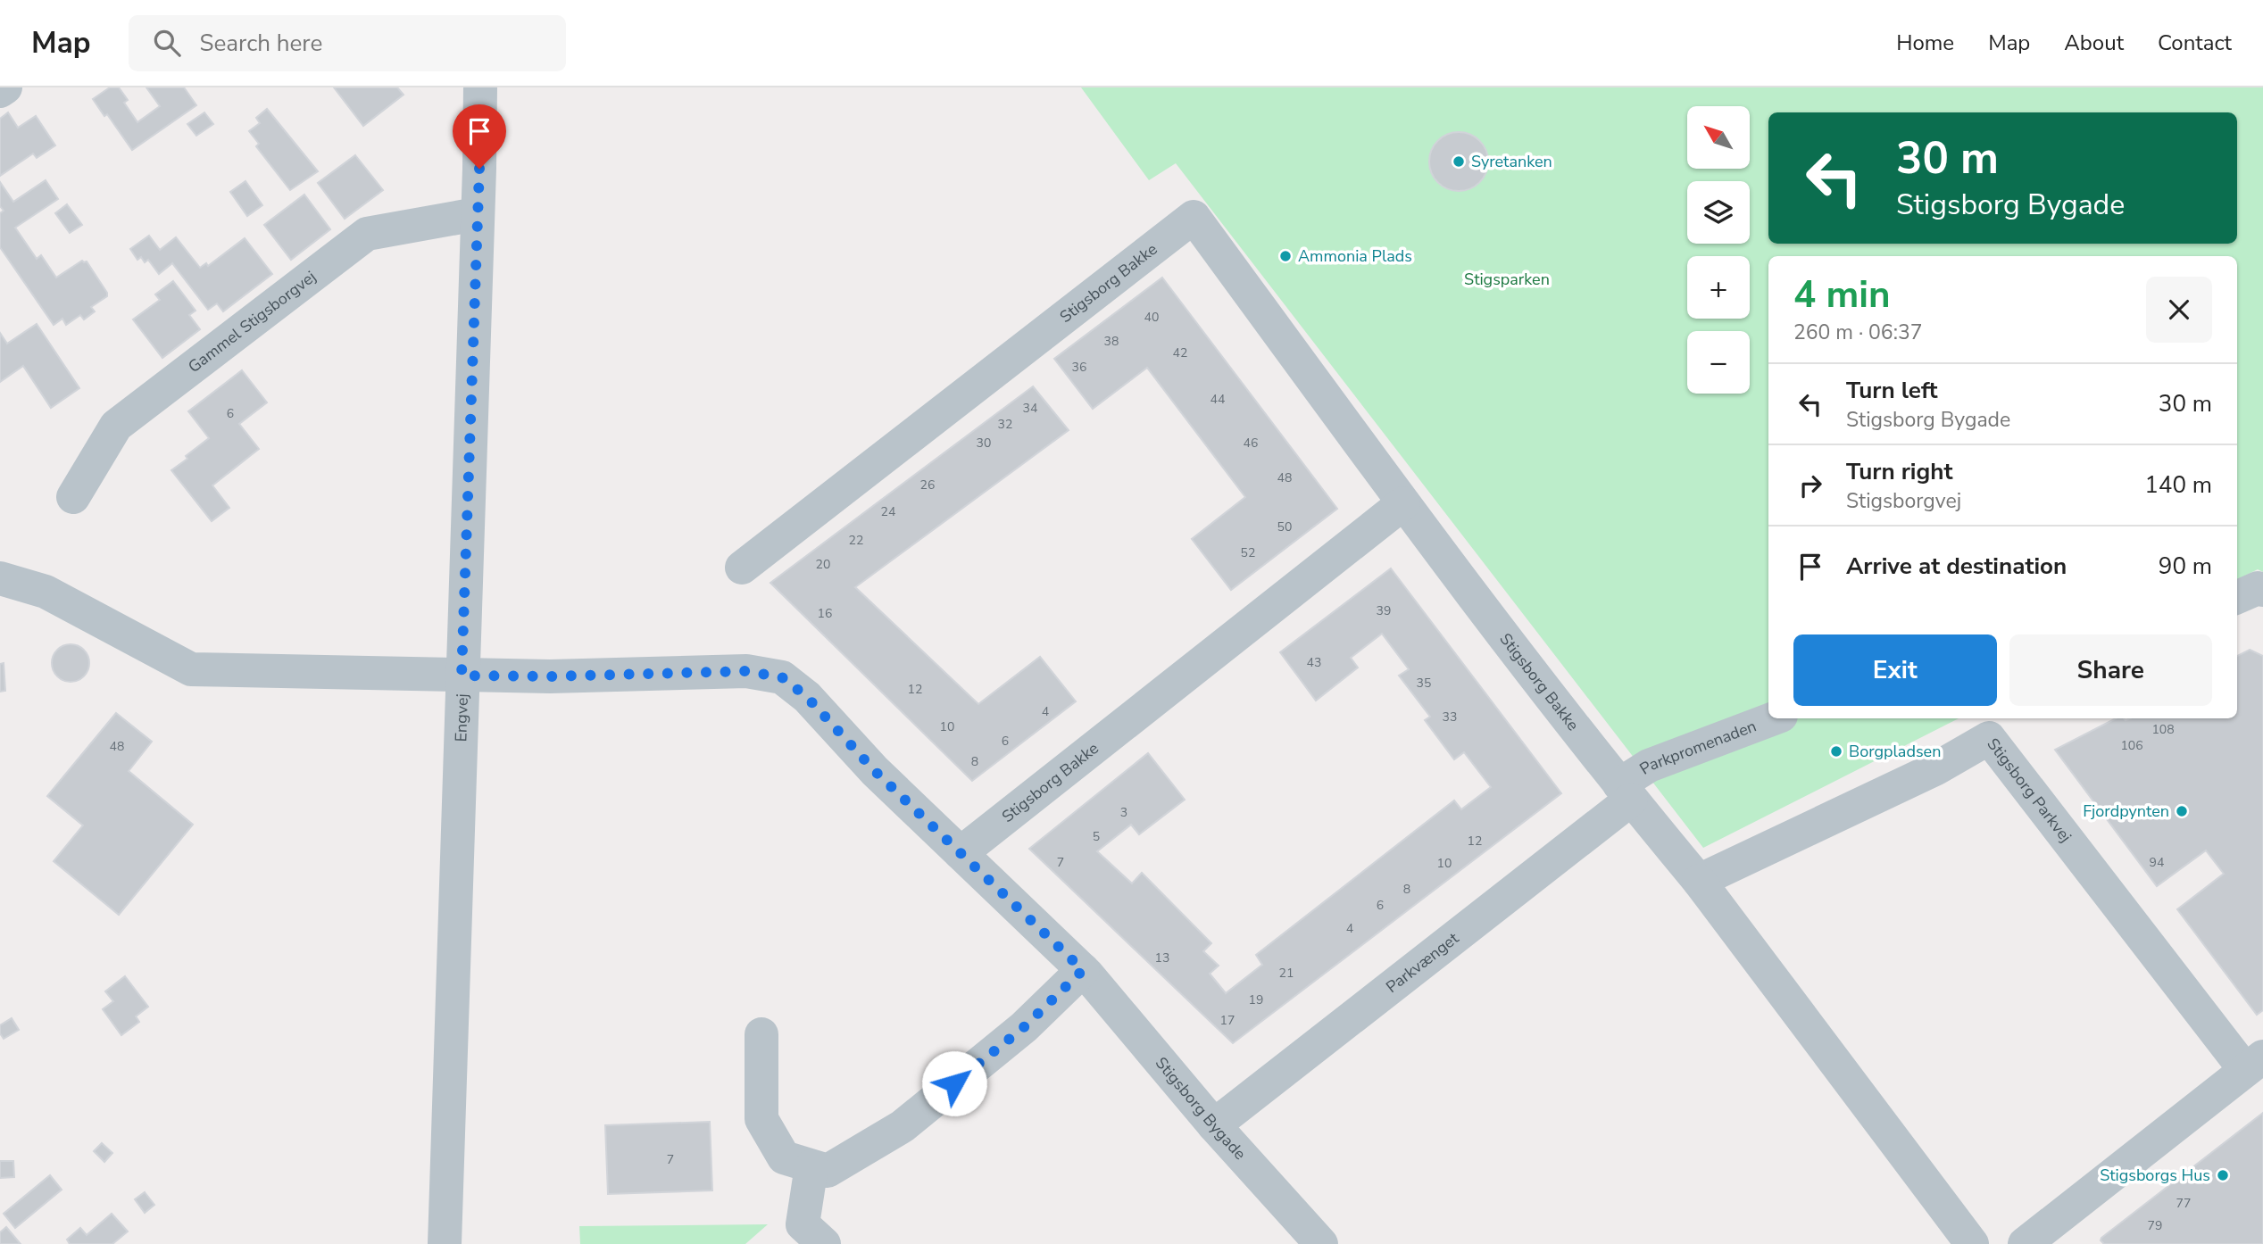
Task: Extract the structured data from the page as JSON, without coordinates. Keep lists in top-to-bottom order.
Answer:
{
  "streets": {
    "street": [
      "Stigsborg Bakke",
      "Gammel Stigsborgvej",
      "Engvej",
      "Parkpromenaden",
      "Stigsborg Parkvej",
      "Parkvænget",
      "Stigsborg Bygade"
    ]
  },
  "crossings": [
    ["Stigsborg Bakke", "Parkpromenaden"],
    ["Stigsborg Bakke", "Parkvænget"],
    ["Stigsborg Bakke", "Stigsborg Bygade"],
    ["Engvej", "Stigsborg Bygade"],
    ["Parkpromenaden", "Parkvænget"],
    ["Parkvænget", "Stigsborg Bygade"]
  ],
  "parks": ["Stigsparken"],
  "places": [
    "Syretanken",
    "Ammonia Plads",
    "Borgpladsen",
    "Fjordpynten",
    "Stigsborgs Hus"
  ],
  "house_numbers": [
    "40",
    "38",
    "42",
    "36",
    "44",
    "34",
    "6",
    "32",
    "30",
    "46",
    "48",
    "26",
    "24",
    "50",
    "22",
    "52",
    "20",
    "39",
    "16",
    "43",
    "35",
    "12",
    "4",
    "33",
    "10",
    "108",
    "6",
    "106",
    "48",
    "8",
    "3",
    "5",
    "12",
    "7",
    "94",
    "10",
    "8",
    "6",
    "4",
    "13",
    "21",
    "19",
    "17",
    "7",
    "77",
    "79"
  ],
  "north": "top left",
  "page": {
    "header": "Map",
    "search": "Search here",
    "nav": [
      "Home",
      "Map",
      "About",
      "Contact"
    ],
    "map_buttons": ["+", "−"],
    "turn": ["30 m", "Stigsborg Bygade"],
    "heading": ["4 min", "260 m · 06:37"],
    "list": [
      {
        "name": "Turn left",
        "note": "Stigsborg Bygade",
        "value": "30 m"
      },
      {
        "name": "Turn right",
        "note": "Stigsborgvej",
        "value": "140 m"
      },
      {
        "name": "Arrive at destination",
        "value": "90 m"
      }
    ],
    "buttons": ["Exit", "Share"]
  }
}
